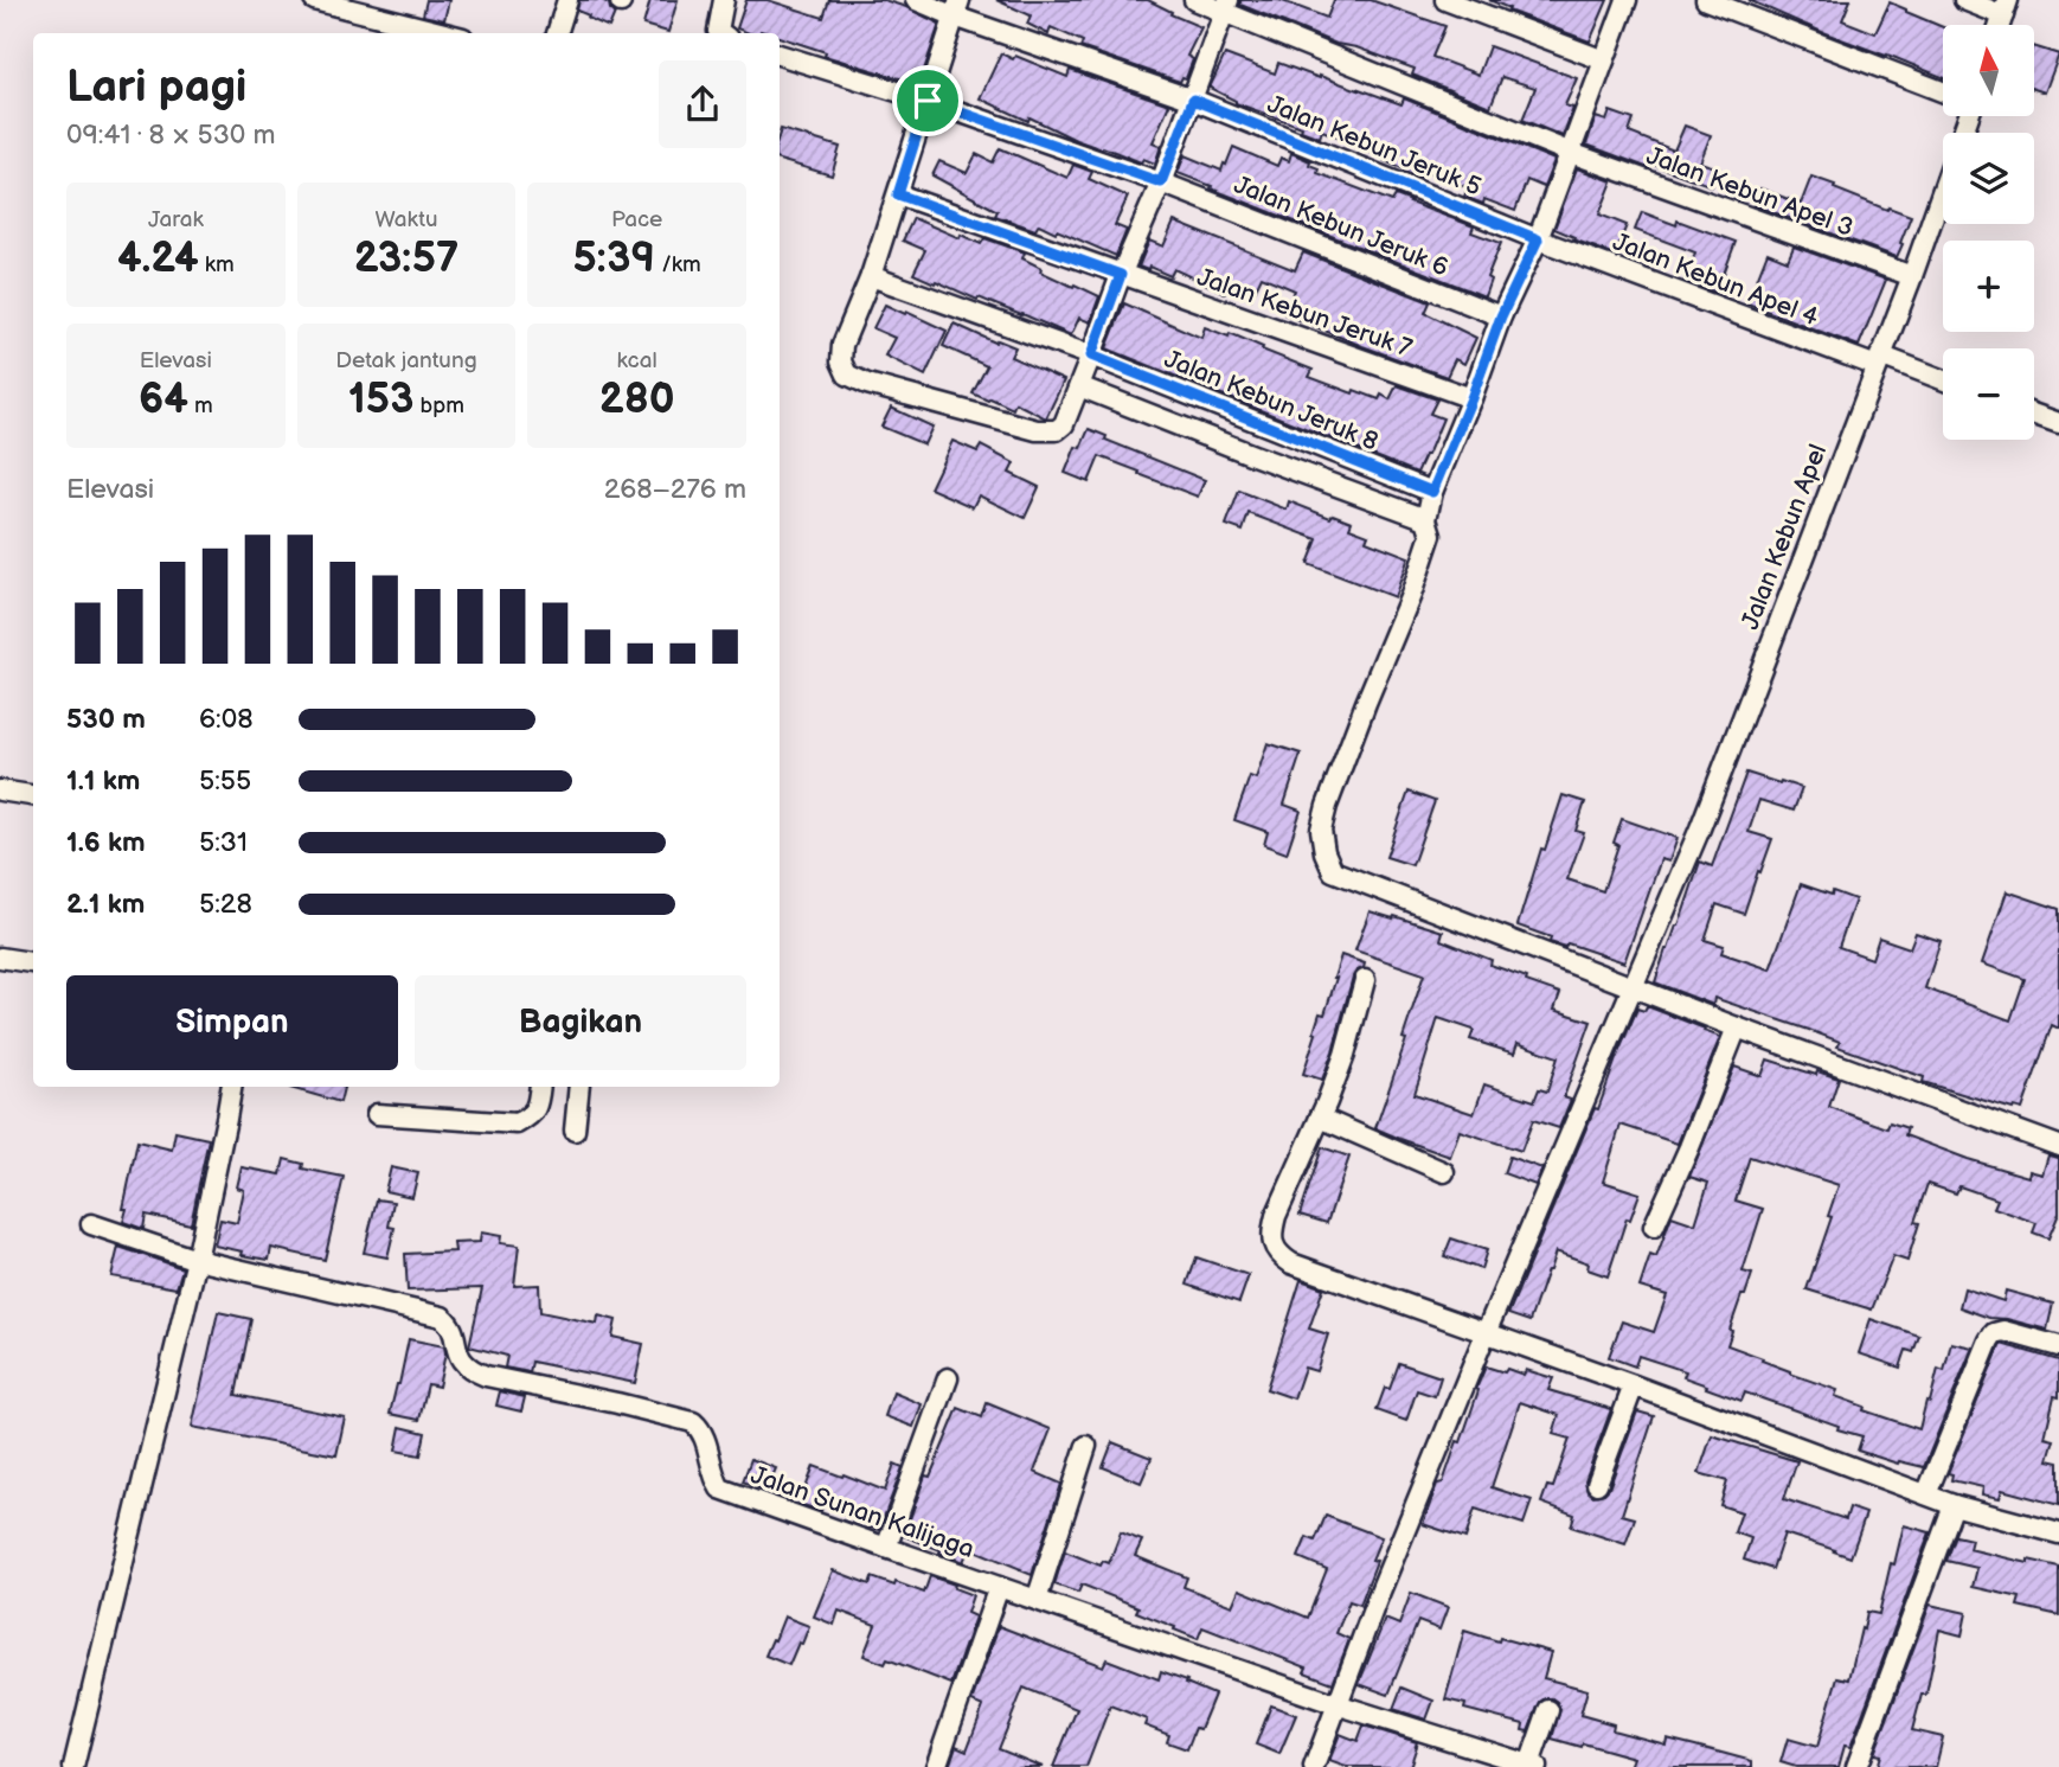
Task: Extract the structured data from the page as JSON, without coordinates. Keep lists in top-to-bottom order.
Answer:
{
  "streets": {
    "street": [
      "Jalan Kebun Jeruk 5",
      "Jalan Kebun Apel 3",
      "Jalan Kebun Jeruk 6",
      "Jalan Kebun Apel 4",
      "Jalan Kebun Jeruk 7",
      "Jalan Kebun Jeruk 8",
      "Jalan Kebun Apel",
      "Jalan Sunan Kalijaga"
    ]
  },
  "crossings": [
    ["Jalan Kebun Jeruk 5", "Jalan Kebun Apel 4"],
    ["Jalan Kebun Apel 3", "Jalan Kebun Apel"],
    ["Jalan Kebun Apel 4", "Jalan Kebun Apel"],
    ["Jalan Kebun Apel", "Jalan Sunan Kalijaga"]
  ],
  "north": "top",
  "page": {
    "map_buttons": ["+", "−"],
    "heading": ["Lari pagi", "09:41 · 8 × 530 m"],
    "stats": [
      ["Jarak", "4.24 km"],
      ["Waktu", "23:57"],
      ["Pace", "5:39 /km"],
      ["Elevasi", "64 m"],
      ["Detak jantung", "153 bpm"],
      ["kcal", "280"]
    ],
    "chart": ["Elevasi", "268–276 m"],
    "list": [
      {
        "name": "530 m",
        "note": "6:08"
      },
      {
        "name": "1.1 km",
        "note": "5:55"
      },
      {
        "name": "1.6 km",
        "note": "5:31"
      },
      {
        "name": "2.1 km",
        "note": "5:28"
      }
    ],
    "buttons": ["Simpan", "Bagikan"]
  }
}
